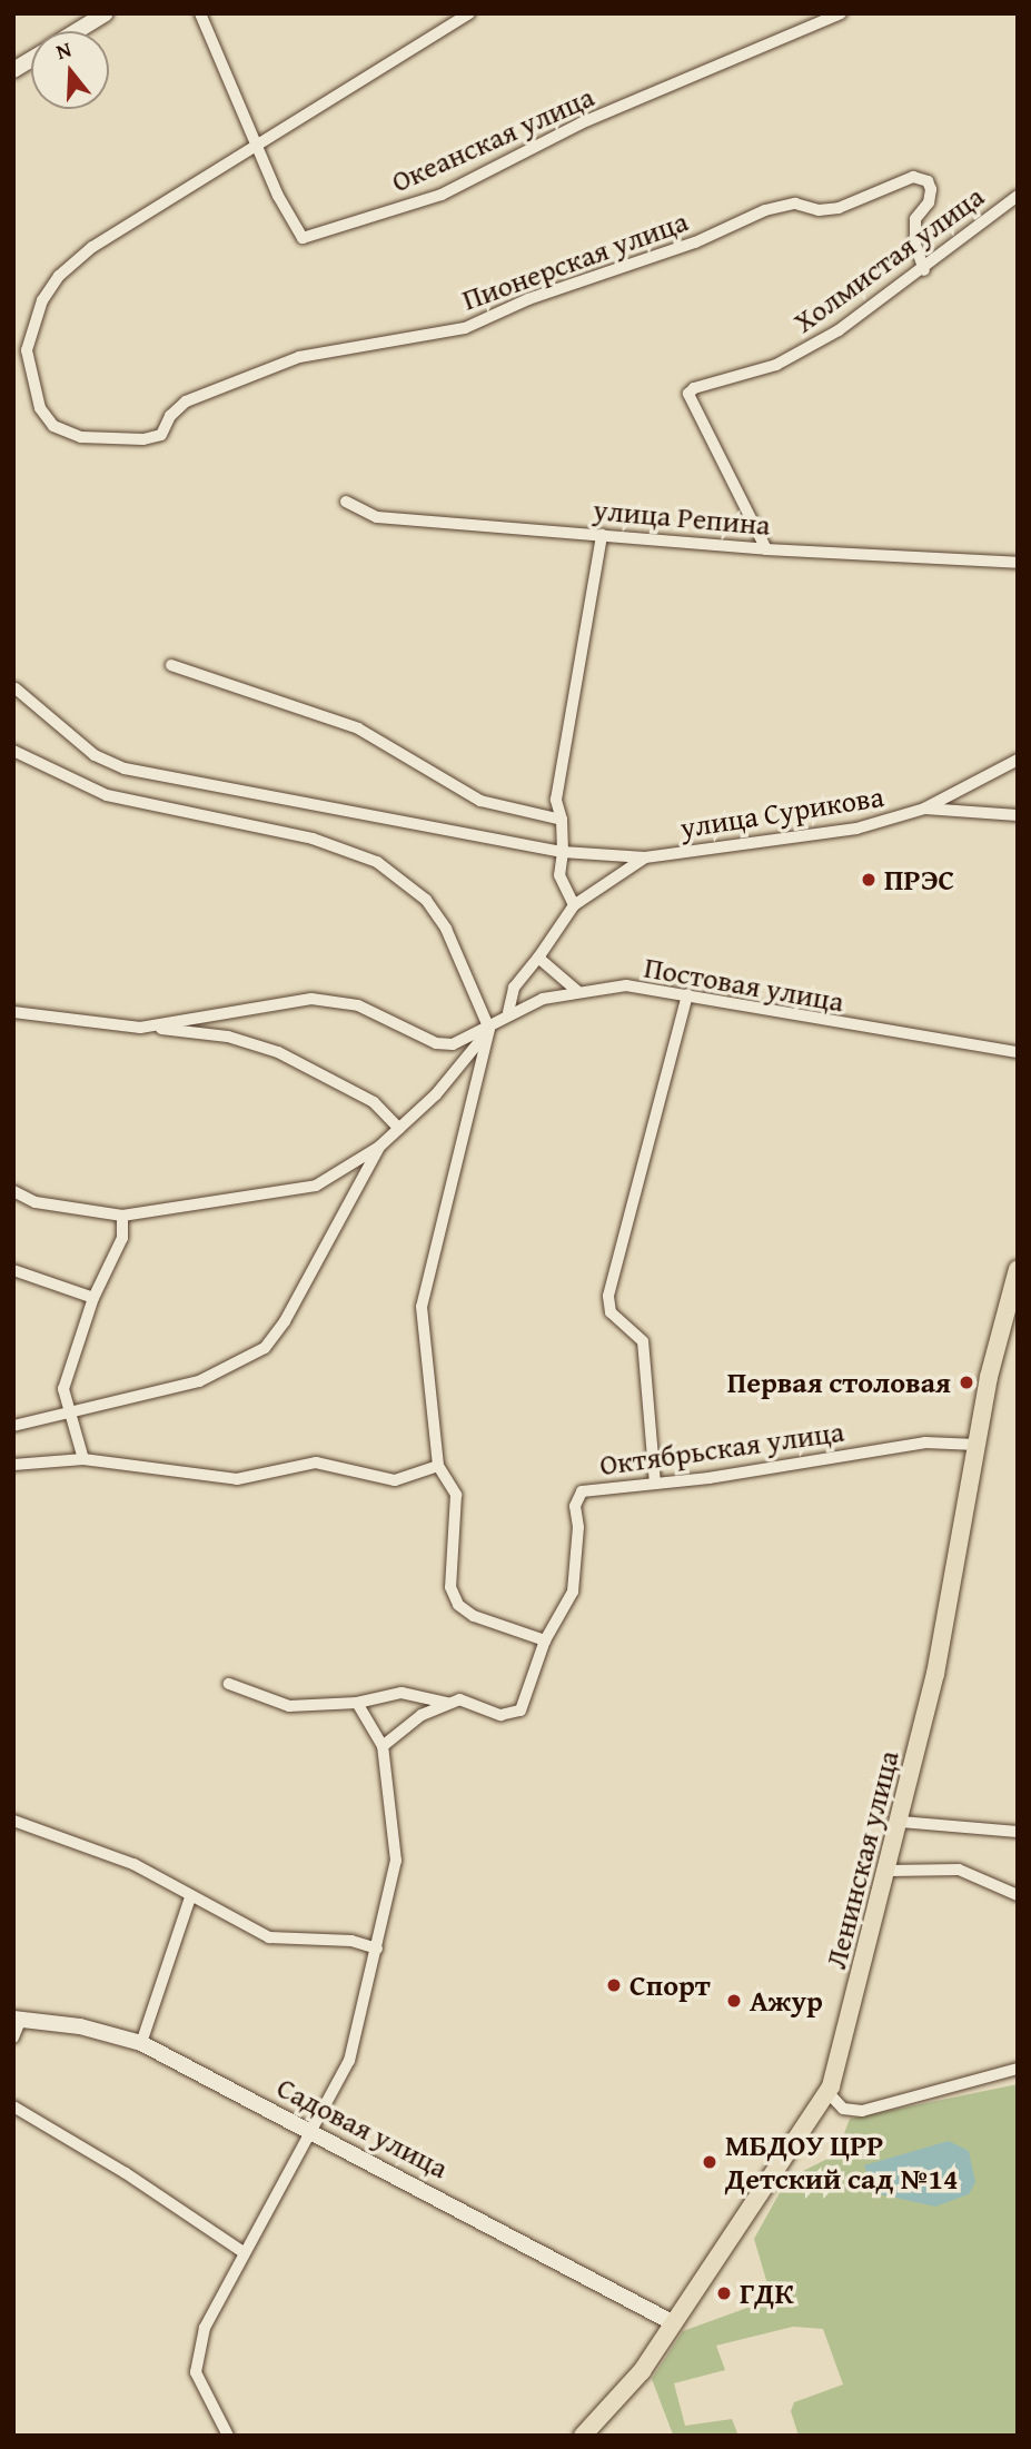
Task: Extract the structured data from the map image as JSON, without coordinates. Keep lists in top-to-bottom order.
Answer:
{
  "streets": {
    "main road": ["Ленинская улица"],
    "street": [
      "Океанская улица",
      "Холмистая улица",
      "Пионерская улица",
      "улица Репина",
      "улица Сурикова",
      "Постовая улица",
      "Октябрьская улица",
      "Садовая улица"
    ]
  },
  "crossings": [
    ["Океанская улица", "Пионерская улица"],
    ["Холмистая улица", "Пионерская улица"],
    ["Холмистая улица", "улица Репина"],
    ["Октябрьская улица", "Ленинская улица"],
    ["Ленинская улица", "Садовая улица"]
  ],
  "places": [
    "ПРЭС",
    "Первая столовая",
    "Спорт",
    "Ажур",
    "МБДОУ ЦРР Детский сад №14",
    "ГДК"
  ],
  "north": "top"
}
